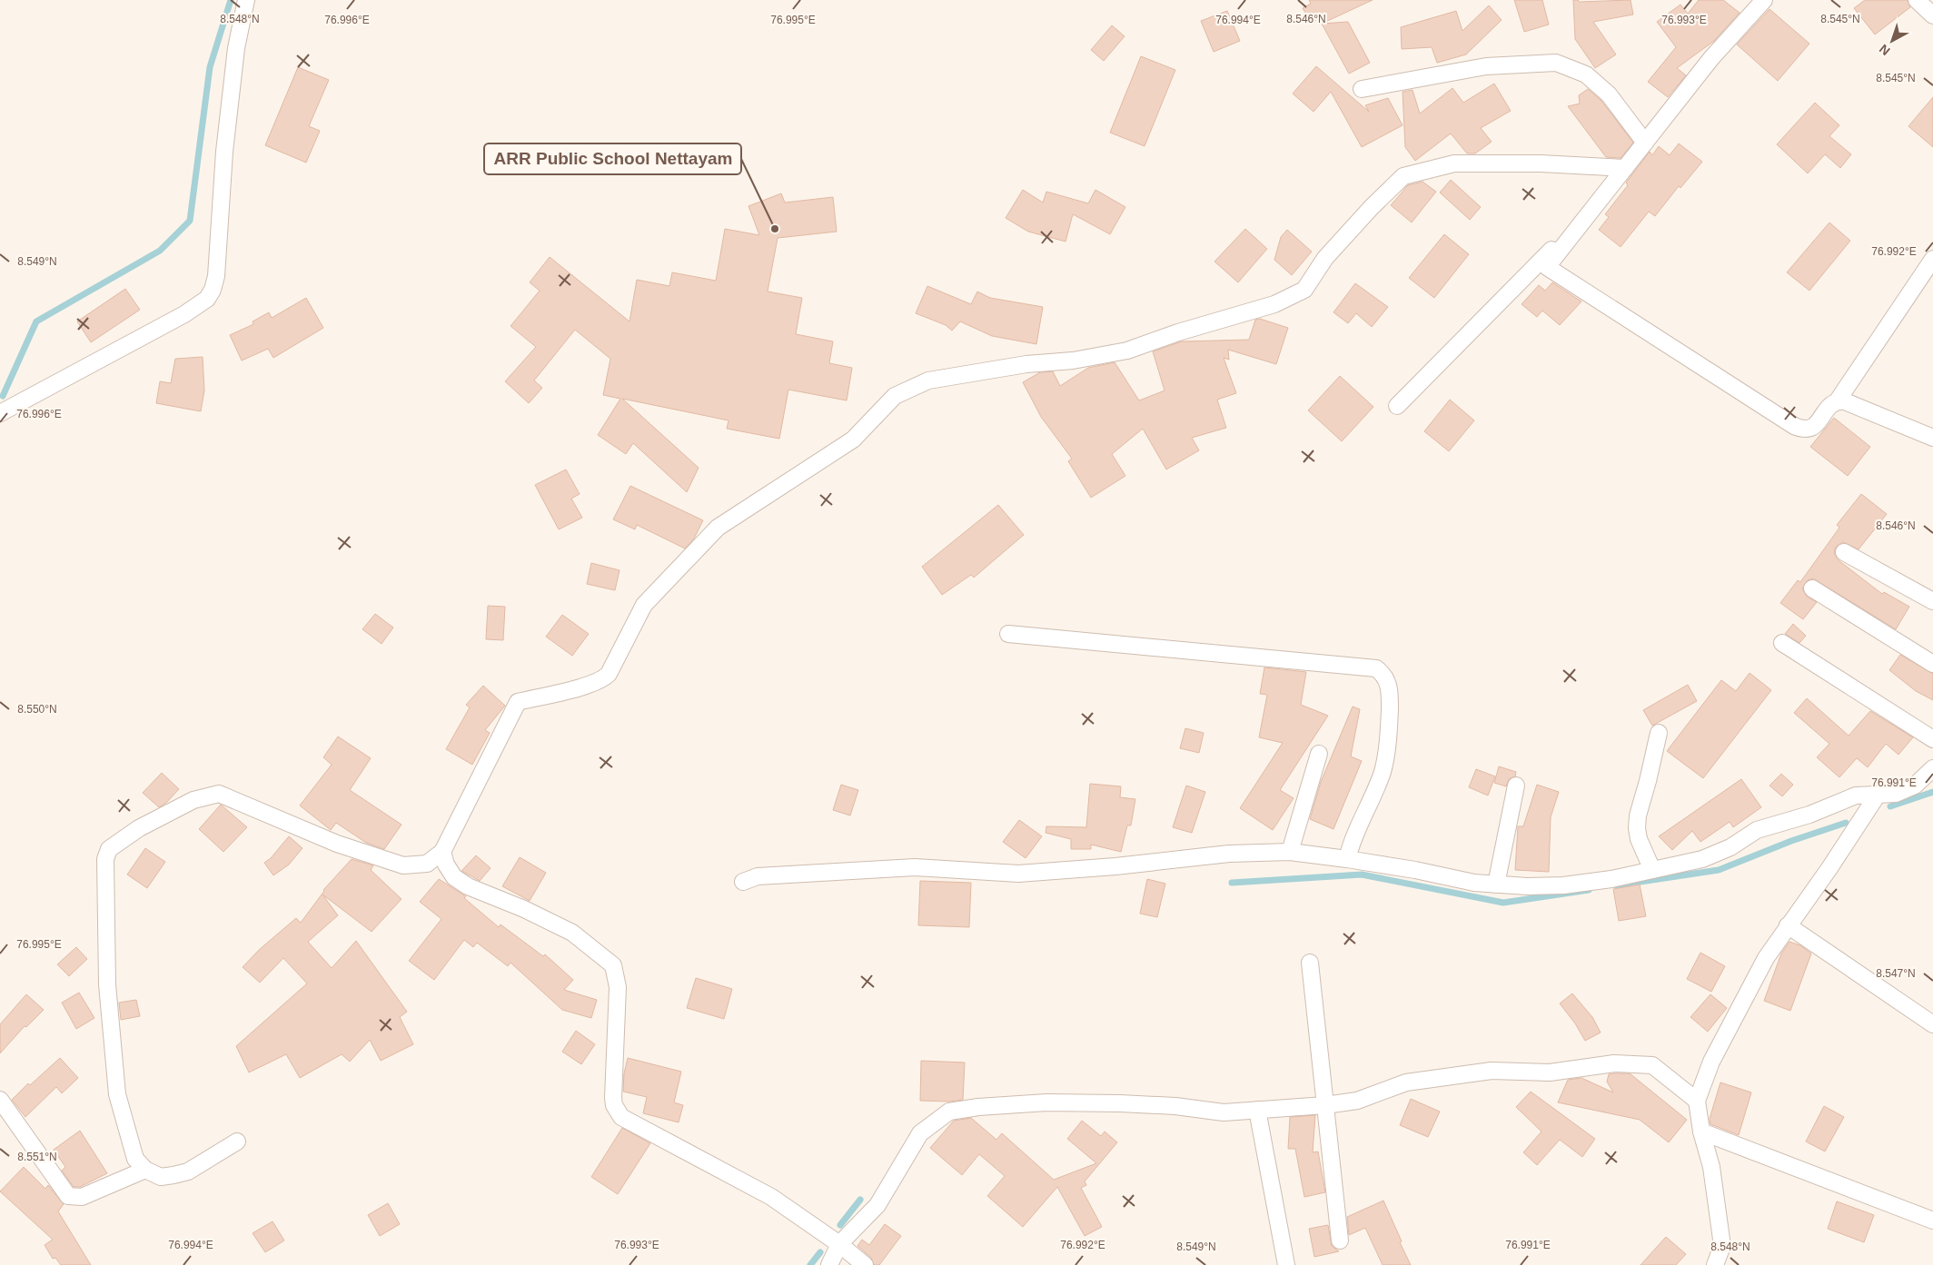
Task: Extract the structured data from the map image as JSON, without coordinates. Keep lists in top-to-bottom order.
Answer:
{
  "places": ["ARR Public School Nettayam"],
  "north": "bottom left",
  "coordinates": [
    "8.548°N",
    "8.546°N",
    "8.545°N",
    "76.996°E",
    "76.995°E",
    "76.994°E",
    "76.993°E",
    "76.992°E",
    "8.549°N",
    "8.550°N",
    "76.991°E",
    "8.547°N",
    "8.551°N"
  ]
}
